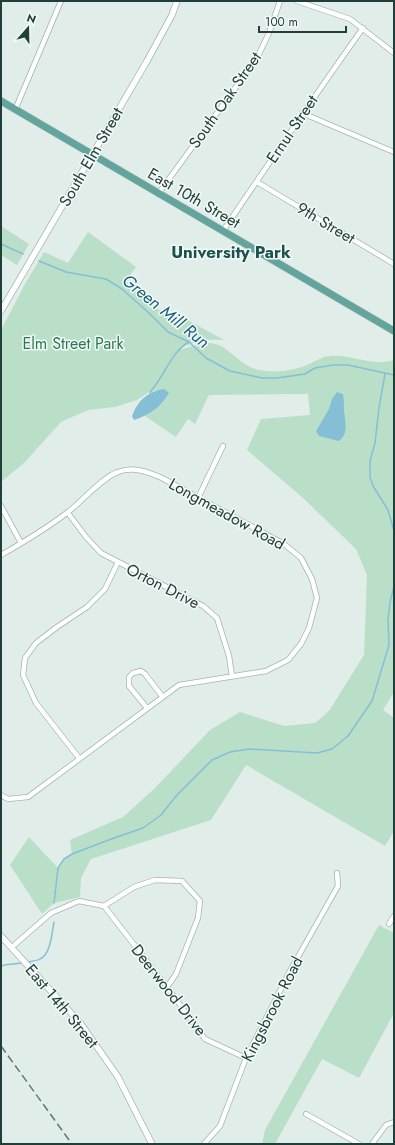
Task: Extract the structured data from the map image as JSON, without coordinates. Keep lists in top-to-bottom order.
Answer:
{
  "streets": {
    "main road": ["East 10th Street"],
    "street": [
      "South Oak Street",
      "Ernul Street",
      "South Elm Street",
      "9th Street",
      "Longmeadow Road",
      "Orton Drive",
      "Deerwood Drive",
      "East 14th Street",
      "Kingsbrook Road"
    ]
  },
  "crossings": [
    ["South Oak Street", "East 10th Street"],
    ["Ernul Street", "East 10th Street"],
    ["Ernul Street", "9th Street"],
    ["South Elm Street", "East 10th Street"],
    ["Longmeadow Road", "Orton Drive"],
    ["Deerwood Drive", "Kingsbrook Road"]
  ],
  "districts": ["University Park"],
  "water": ["Green Mill Run"],
  "parks": ["Elm Street Park"],
  "scale_bar": "100 m",
  "north": "top"
}
